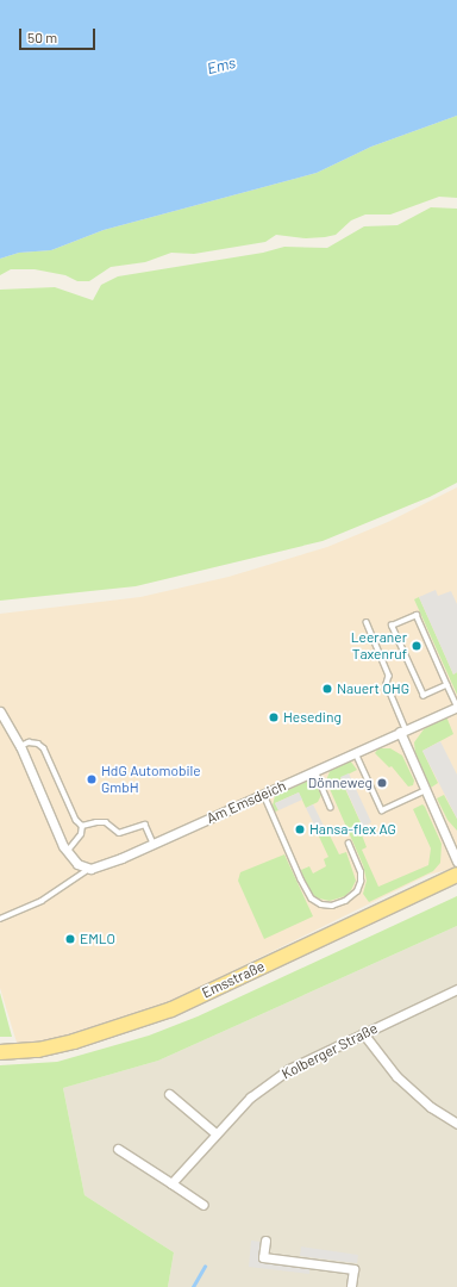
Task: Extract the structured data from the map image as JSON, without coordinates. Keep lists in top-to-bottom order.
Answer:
{
  "streets": {
    "main road": ["Emsstraße"],
    "street": ["Am Emsdeich", "Kolberger Straße"]
  },
  "water": ["Ems"],
  "places": [
    "Leeraner Taxenruf",
    "Nauert OHG",
    "Heseding",
    "HdG Automobile GmbH",
    "Dönneweg",
    "Hansa-flex AG",
    "EMLO"
  ],
  "scale_bar": "50 m"
}
